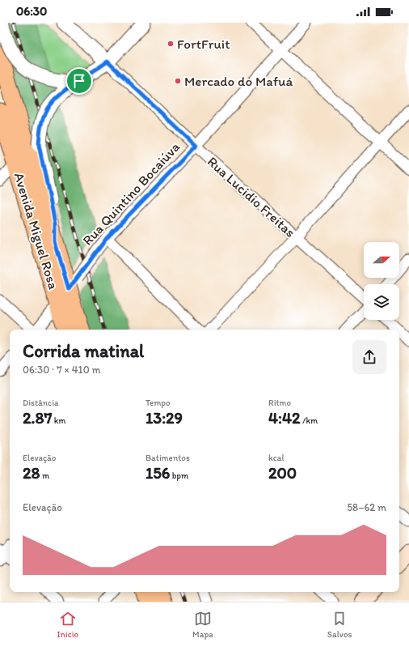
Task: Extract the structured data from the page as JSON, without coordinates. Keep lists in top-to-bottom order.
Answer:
{
  "streets": {
    "main road": ["Avenida Miguel Rosa"],
    "street": ["Rua Quintino Bocaiúva", "Rua Lucidio Freitas"]
  },
  "crossings": [
    ["Rua Quintino Bocaiúva", "Rua Lucidio Freitas"],
    ["Rua Quintino Bocaiúva", "Avenida Miguel Rosa"]
  ],
  "places": ["FortFruit", "Mercado do Mafuá"],
  "north": "right",
  "page": {
    "status": "06:30",
    "heading": ["Corrida matinal", "06:30 · 7 × 410 m"],
    "stats": [
      ["Distância", "2.87 km"],
      ["Tempo", "13:29"],
      ["Ritmo", "4:42 /km"],
      ["Elevação", "28 m"],
      ["Batimentos", "156 bpm"],
      ["kcal", "200"]
    ],
    "chart": ["Elevação", "58–62 m"],
    "tabs": ["Início", "Mapa", "Salvos"]
  }
}
